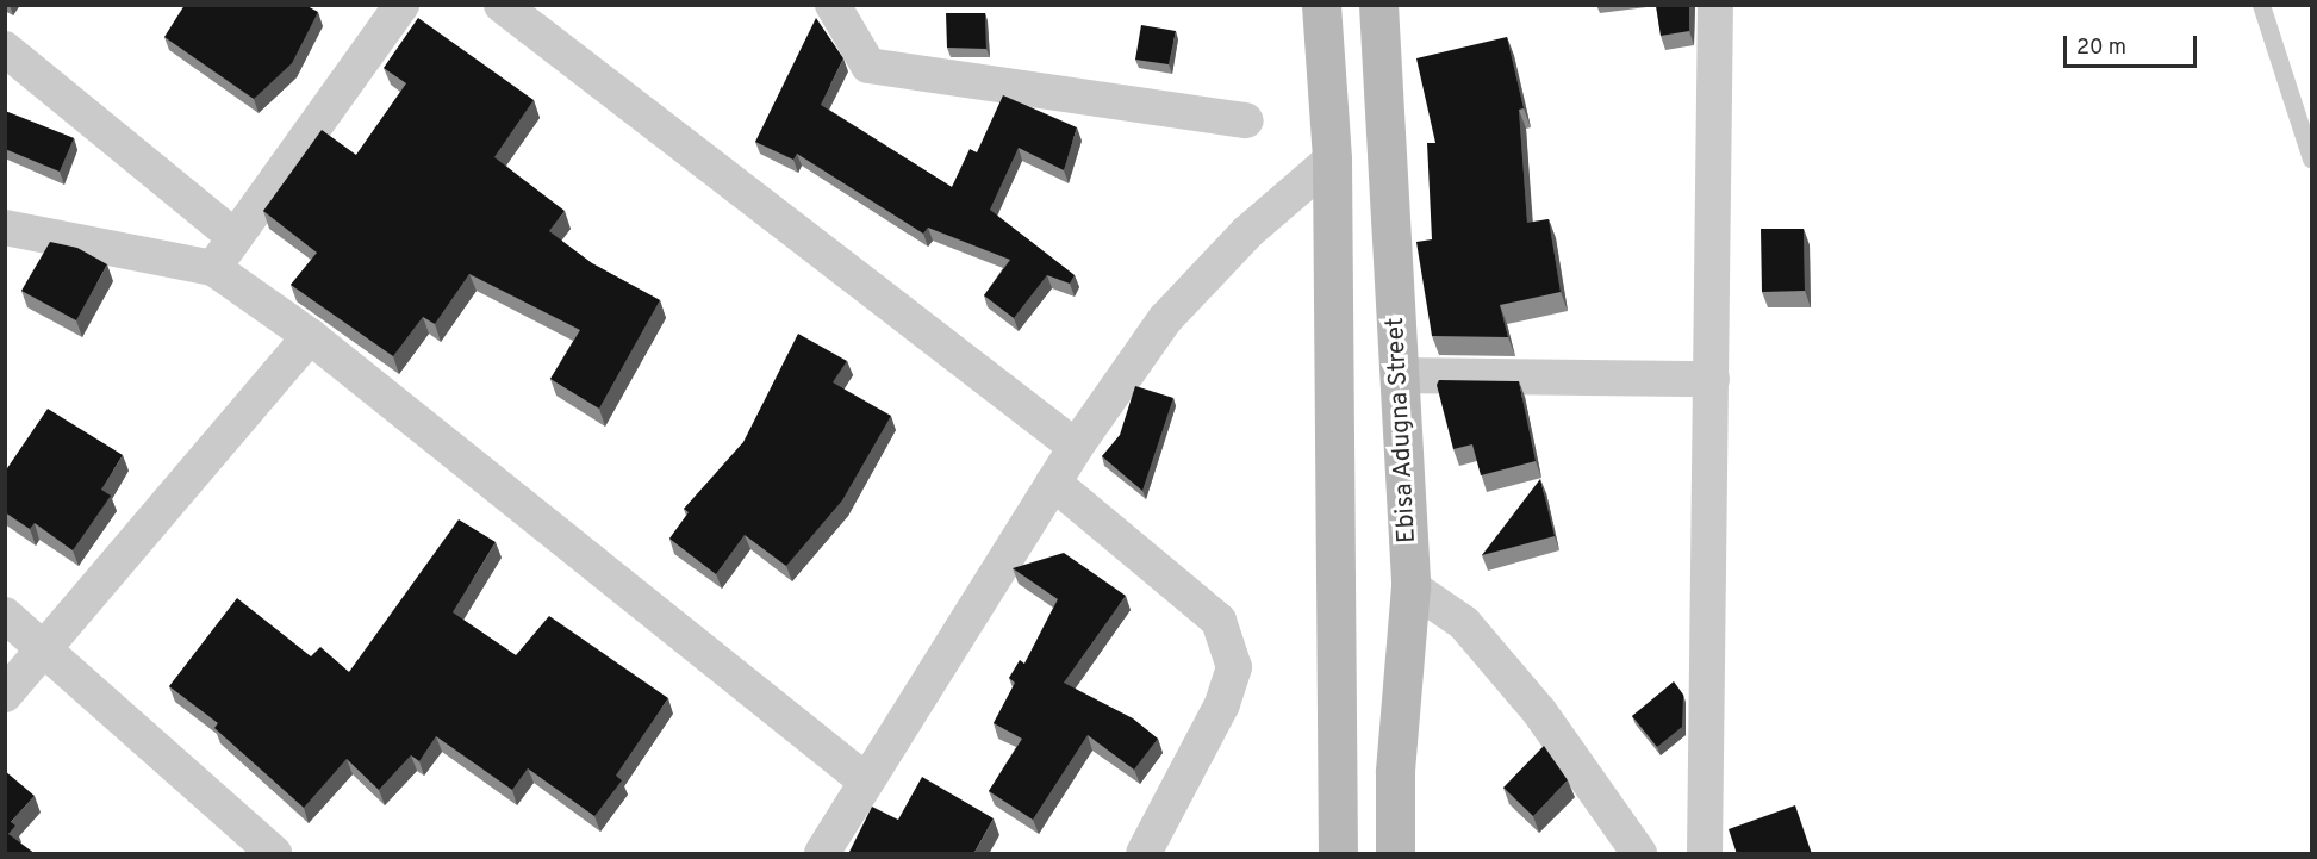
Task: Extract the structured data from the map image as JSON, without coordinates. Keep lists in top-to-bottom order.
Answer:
{
  "streets": {
    "main road": ["Ebisa Adugna Street"]
  },
  "scale_bar": "20 m"
}
